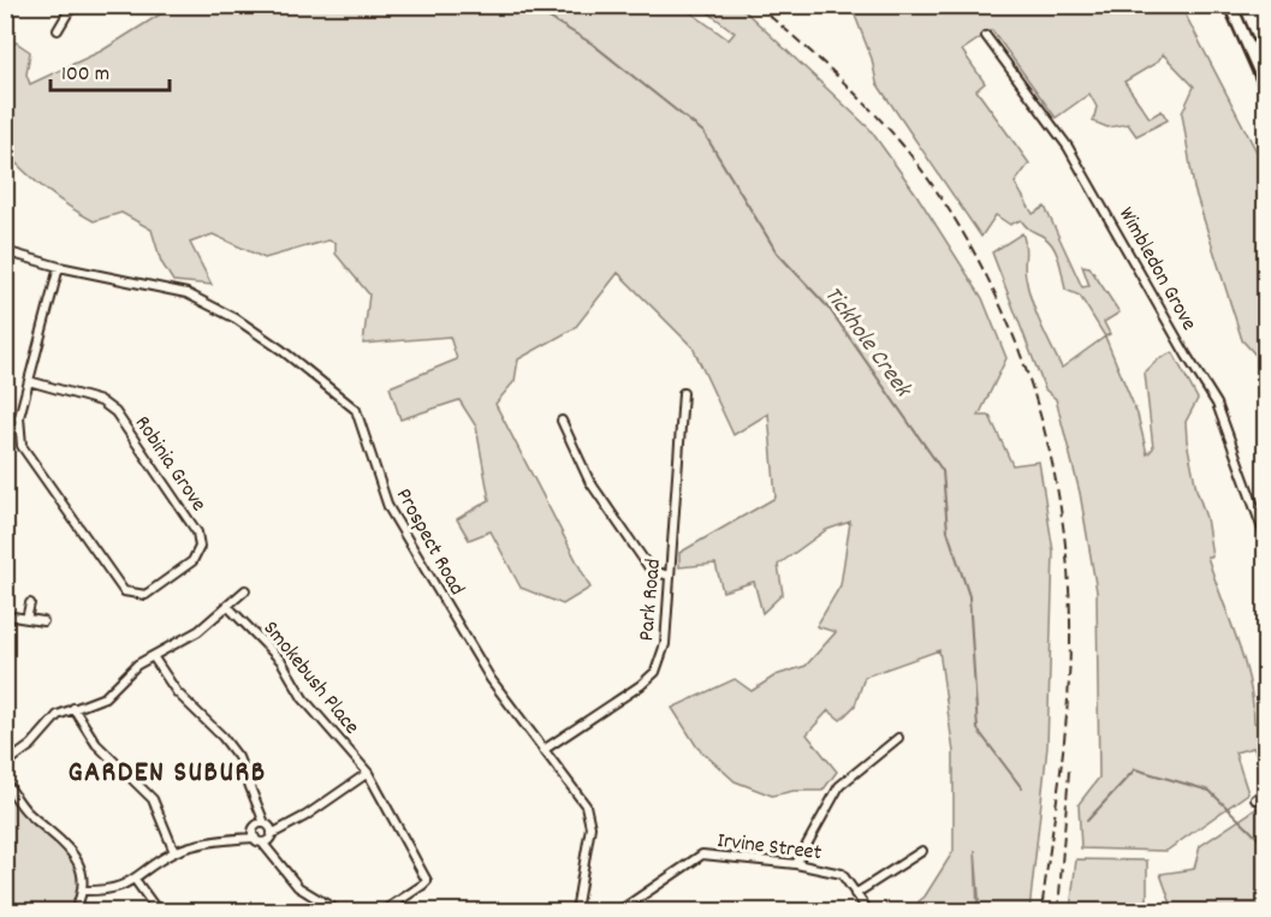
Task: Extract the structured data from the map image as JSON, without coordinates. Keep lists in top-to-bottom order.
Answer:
{
  "streets": {
    "street": [
      "Wimbledon Grove",
      "Robinia Grove",
      "Prospect Road",
      "Park Road",
      "Smokebush Place",
      "Irvine Street"
    ]
  },
  "crossings": [
    ["Robinia Grove", "Prospect Road"],
    ["Prospect Road", "Park Road"]
  ],
  "districts": ["GARDEN SUBURB"],
  "water": ["Tickhole Creek"],
  "scale_bar": "100 m"
}
